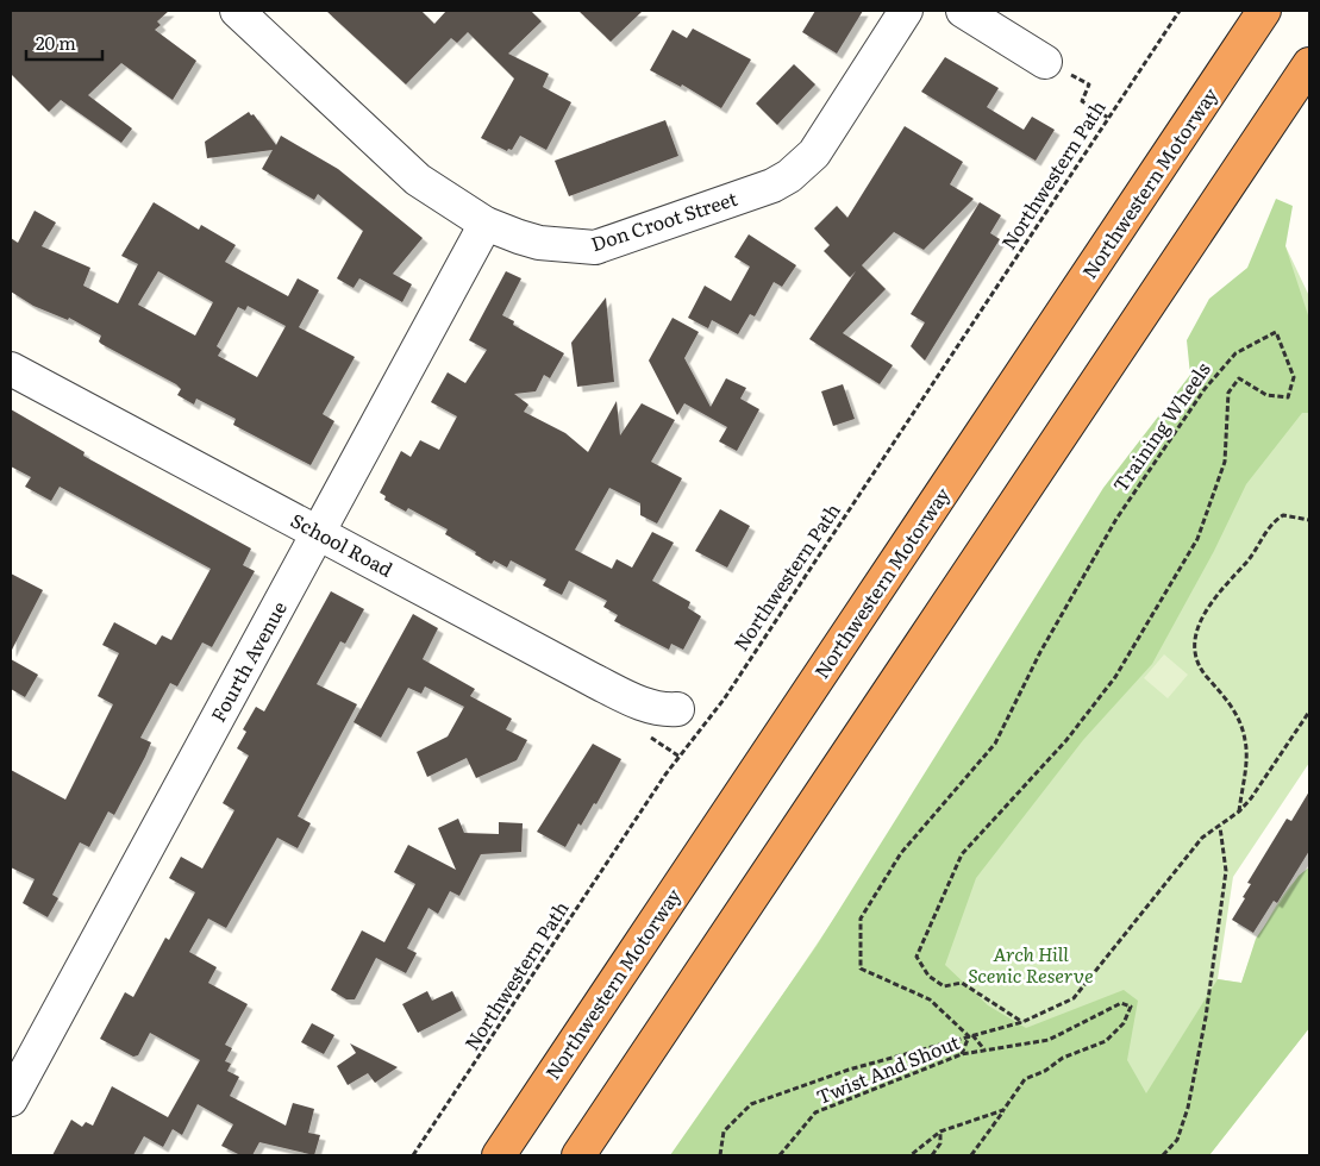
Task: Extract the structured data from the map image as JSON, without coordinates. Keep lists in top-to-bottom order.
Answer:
{
  "streets": {
    "highway": ["Northwestern Motorway"],
    "street": ["Don Croot Street", "School Road", "Fourth Avenue"],
    "path": ["Northwestern Path", "Training Wheels", "Twist And Shout"]
  },
  "crossings": [
    ["Don Croot Street", "Fourth Avenue"],
    ["School Road", "Fourth Avenue"]
  ],
  "parks": ["Arch Hill Scenic Reserve"],
  "scale_bar": "20 m"
}
